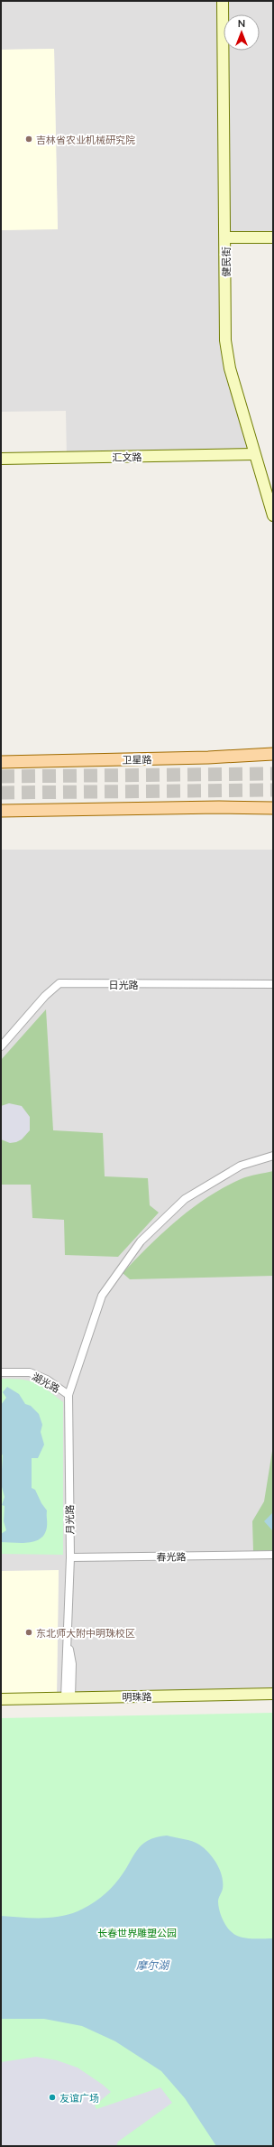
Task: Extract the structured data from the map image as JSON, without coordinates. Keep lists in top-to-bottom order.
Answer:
{
  "streets": {
    "main road": ["卫星路"],
    "street": [
      "健民街",
      "汇文路",
      "日光路",
      "湖光路",
      "月光路",
      "春光路",
      "明珠路"
    ]
  },
  "crossings": [
    ["健民街", "汇文路"],
    ["湖光路", "月光路"],
    ["月光路", "春光路"],
    ["月光路", "明珠路"]
  ],
  "water": ["摩尔湖"],
  "parks": ["长春世界雕塑公园"],
  "places": ["吉林省农业机械研究院", "东北师大附中明珠校区", "友谊广场"],
  "north": "top"
}
